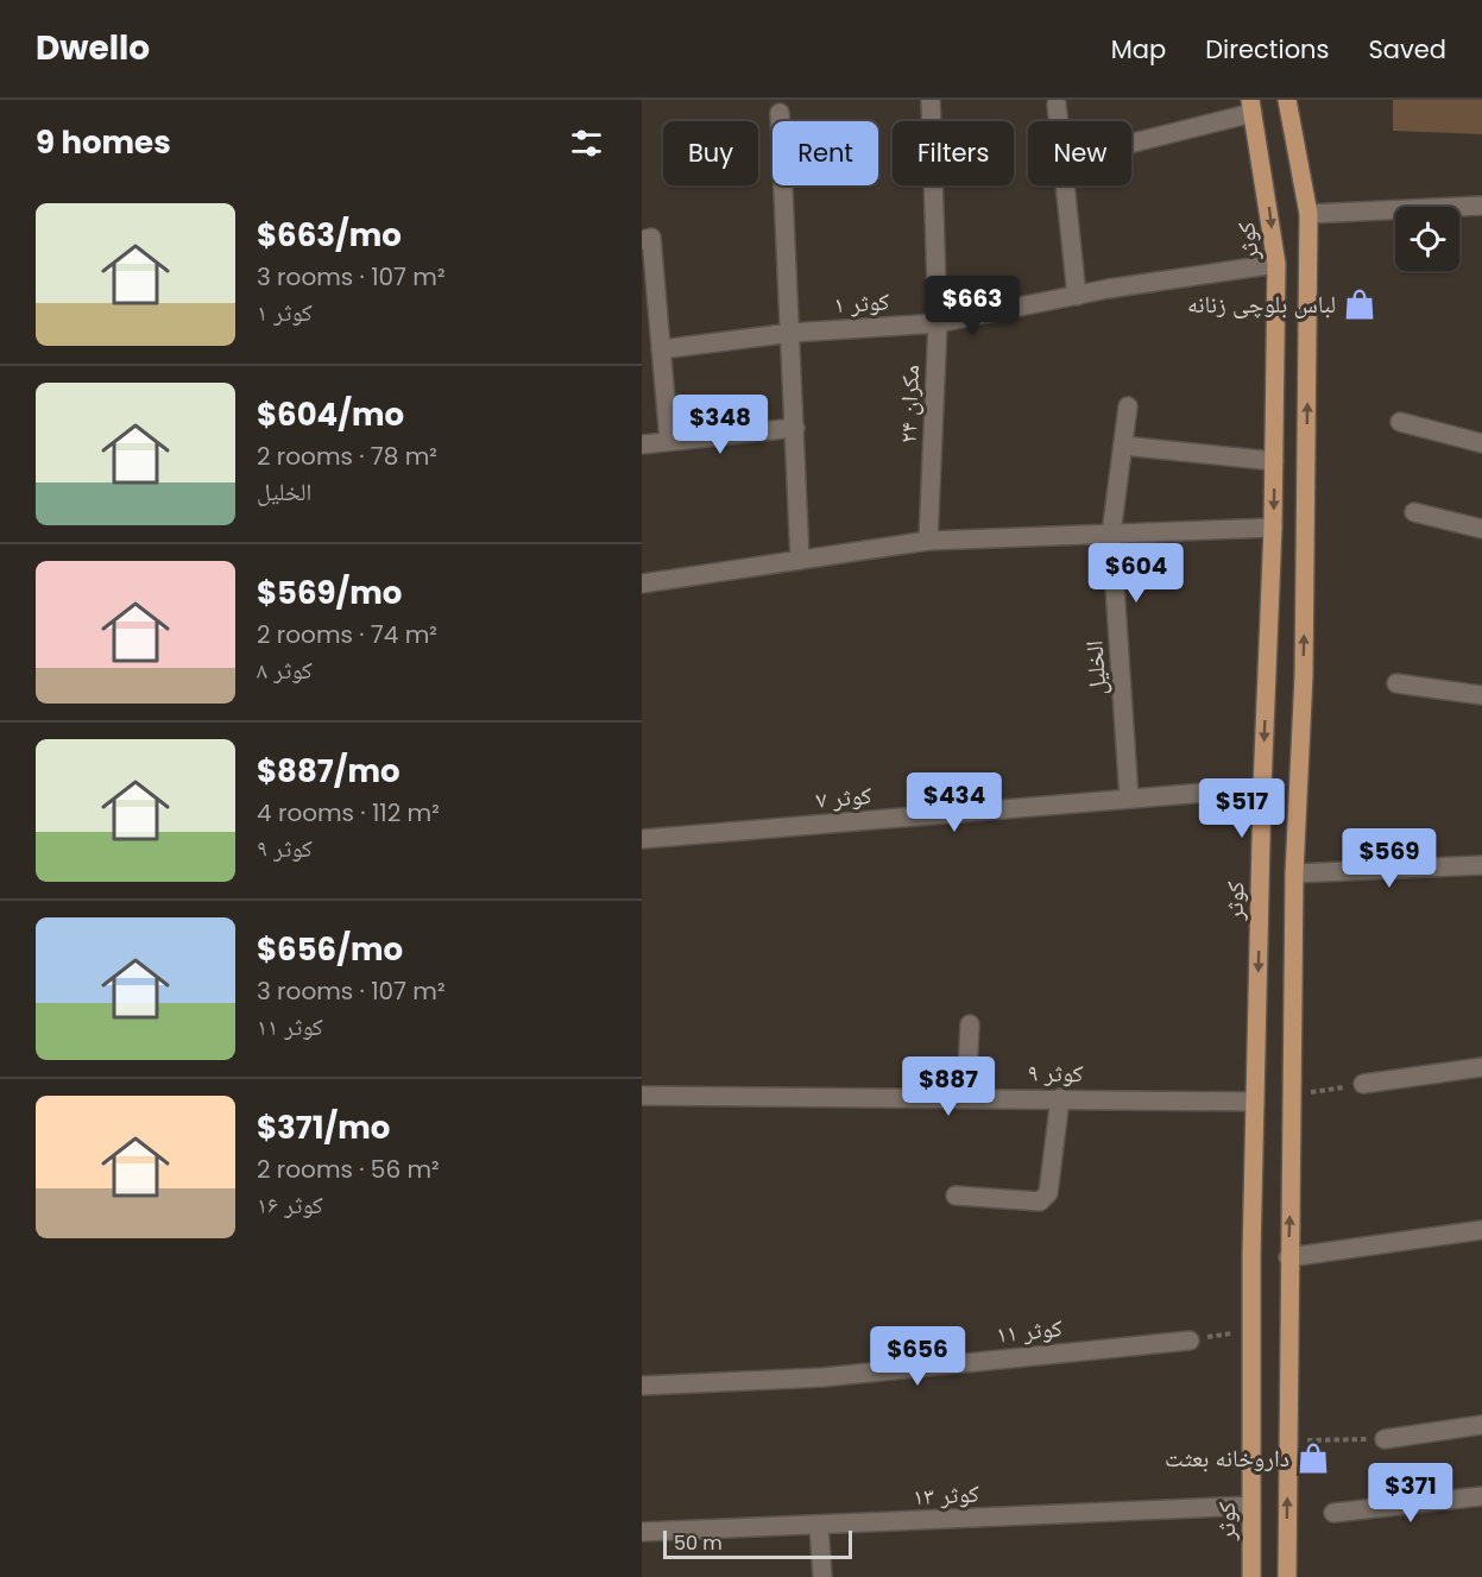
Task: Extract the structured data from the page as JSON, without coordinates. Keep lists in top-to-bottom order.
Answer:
{
  "streets": {
    "main road": ["کوثر"],
    "street": [
      "کوثر ۱",
      "مکران ۲۴",
      "الخلیل",
      "کوثر ۷",
      "کوثر ۹",
      "کوثر ۱۱",
      "کوثر ۱۳"
    ]
  },
  "crossings": [
    ["کوثر", "کوثر ۱"],
    ["کوثر", "کوثر ۷"],
    ["کوثر", "کوثر ۹"],
    ["کوثر", "کوثر ۱۳"],
    ["کوثر ۱", "مکران ۲۴"],
    ["الخلیل", "کوثر ۷"]
  ],
  "places": {
    "shop": ["لباس بلوچی زنانه", "داروخانه بعثت"]
  },
  "scale_bar": "50 m",
  "page": {
    "header": "Dwello",
    "nav": ["Map", "Directions", "Saved"],
    "heading": "9 homes",
    "chip": [
      "Buy",
      "Rent",
      "Filters",
      "New"
    ],
    "list": [
      {
        "name": "$663/mo",
        "note": "3 rooms · 107 m² · کوثر ۱"
      },
      {
        "name": "$604/mo",
        "note": "2 rooms · 78 m² · الخلیل"
      },
      {
        "name": "$569/mo",
        "note": "2 rooms · 74 m² · کوثر ۸"
      },
      {
        "name": "$887/mo",
        "note": "4 rooms · 112 m² · کوثر ۹"
      },
      {
        "name": "$656/mo",
        "note": "3 rooms · 107 m² · کوثر ۱۱"
      },
      {
        "name": "$371/mo",
        "note": "2 rooms · 56 m² · کوثر ۱۶"
      }
    ],
    "price": [
      "$663",
      "$348",
      "$604",
      "$434",
      "$517",
      "$569",
      "$887",
      "$656",
      "$371"
    ],
    "scale": "50 m"
  }
}
